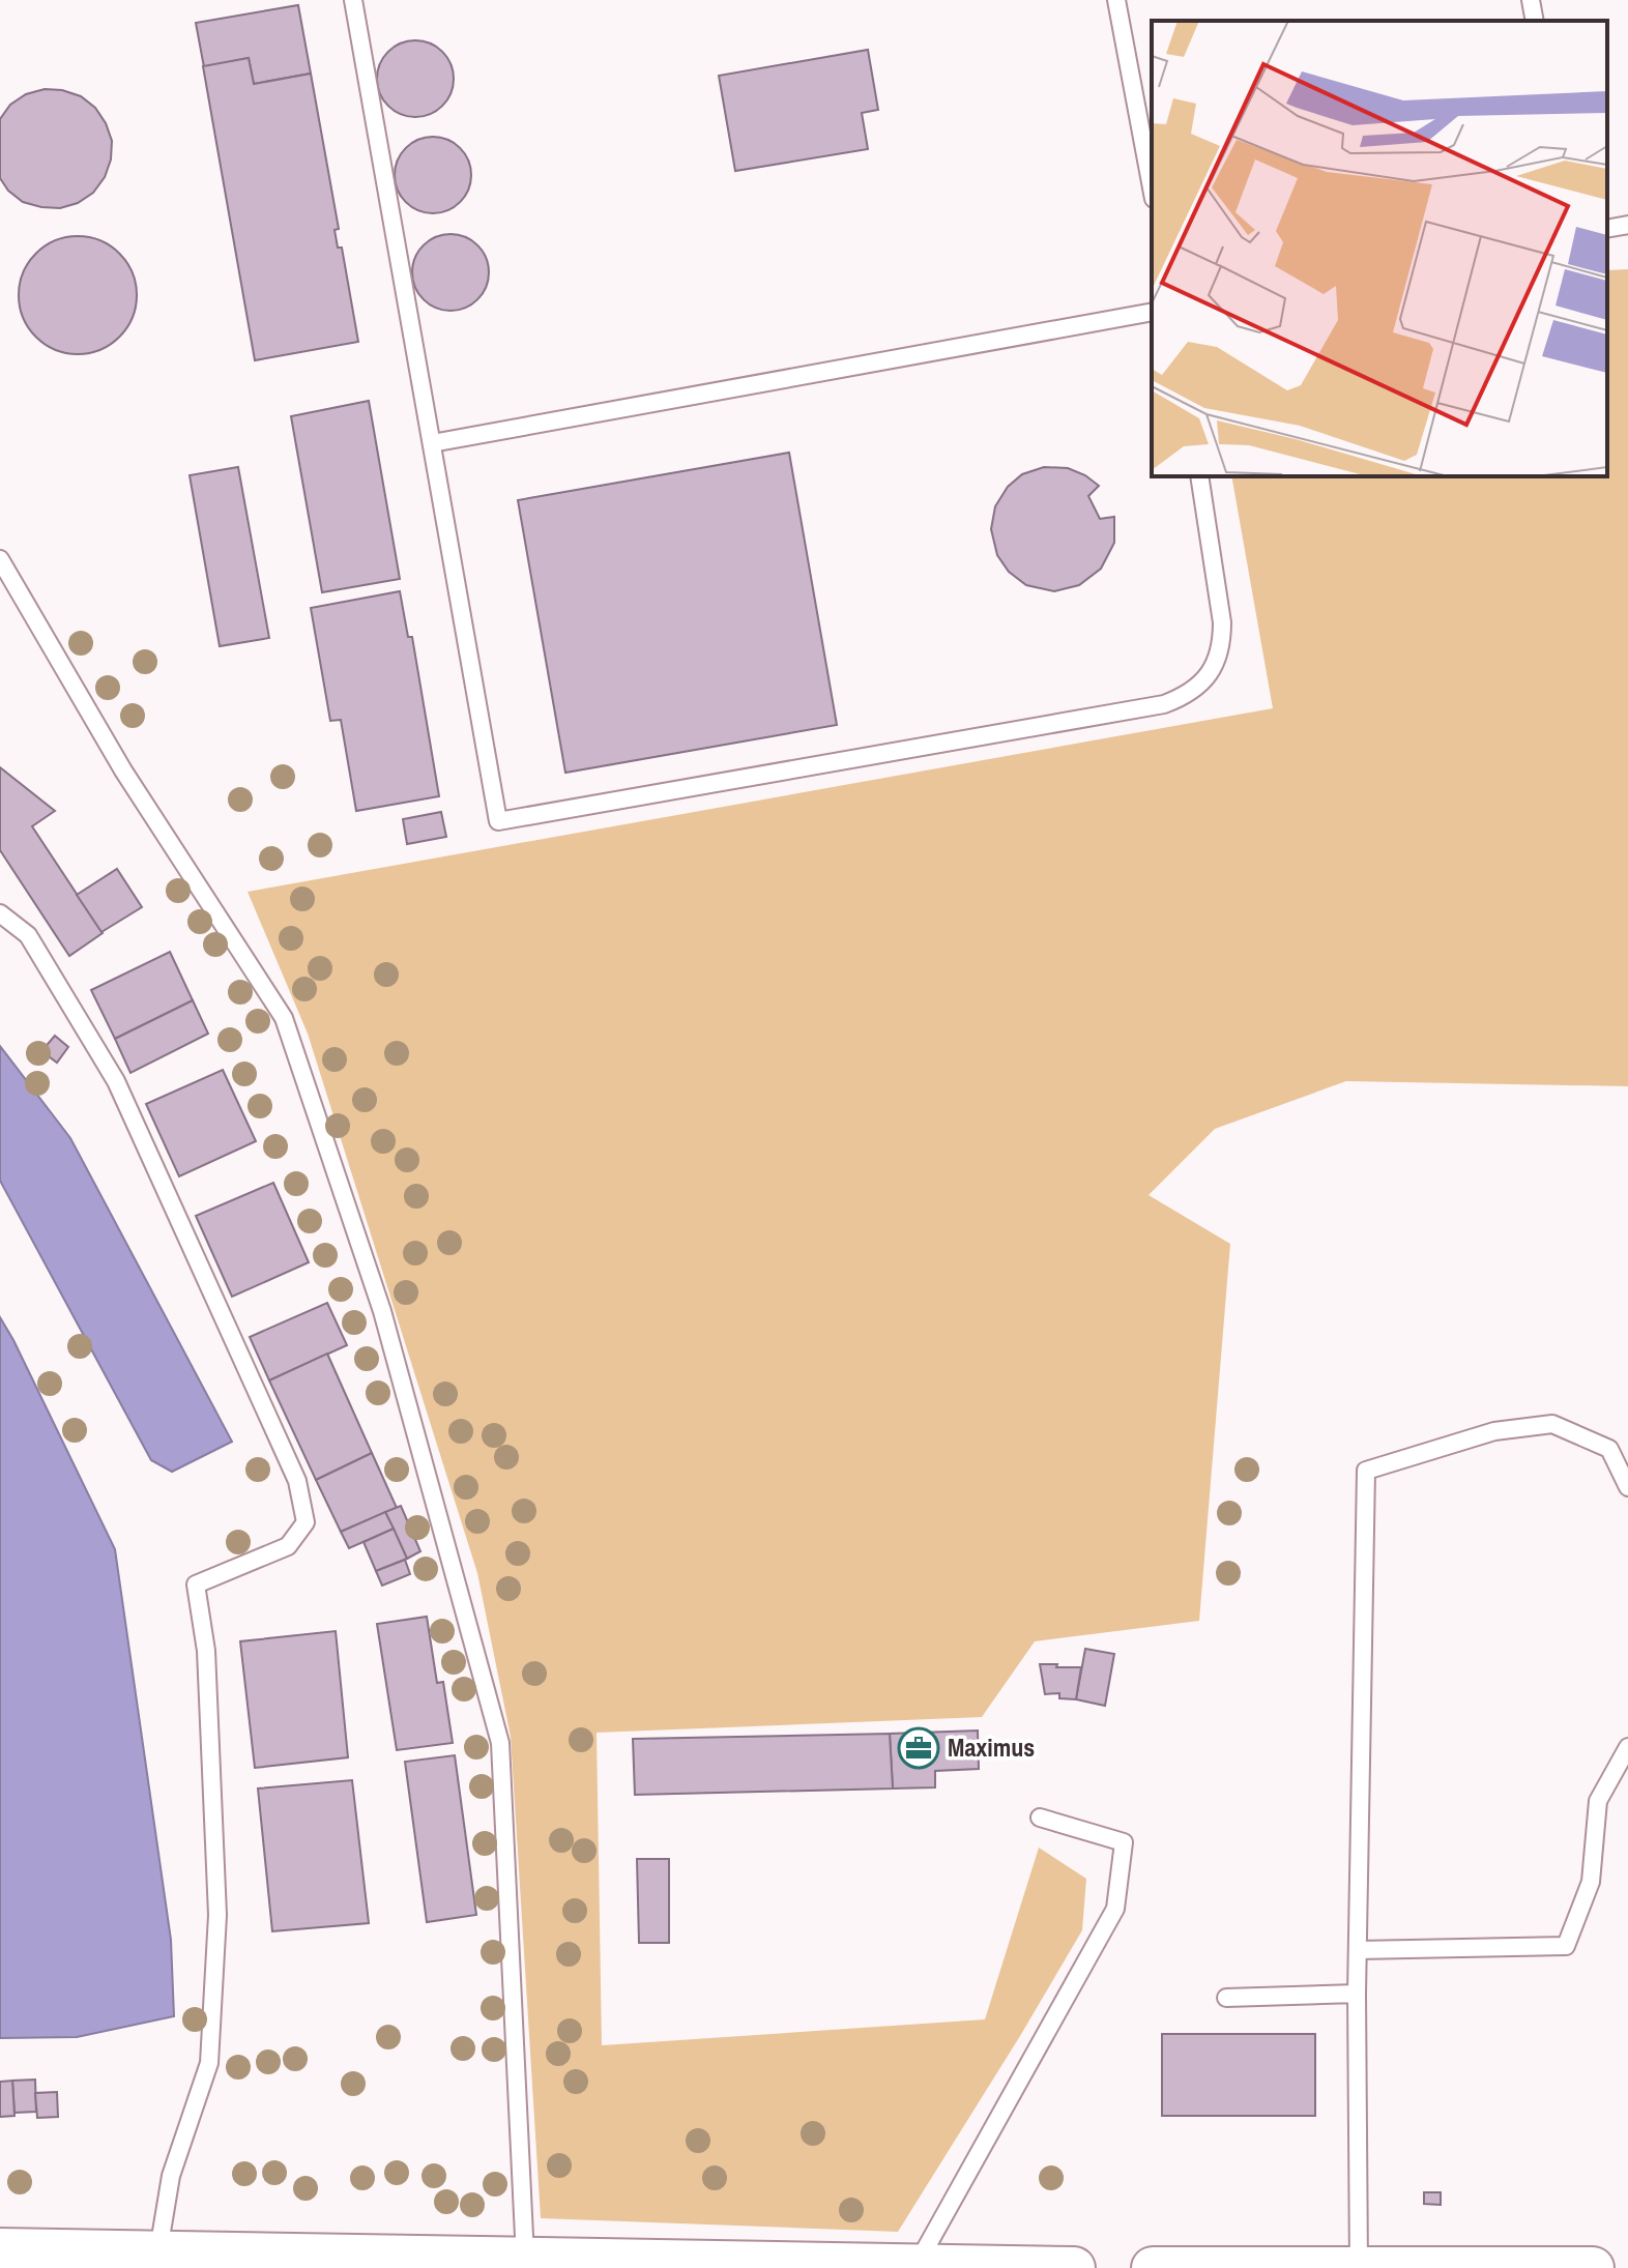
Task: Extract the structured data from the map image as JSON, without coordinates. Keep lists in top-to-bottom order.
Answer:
{
  "places": {
    "office": ["Maximus"]
  }
}
